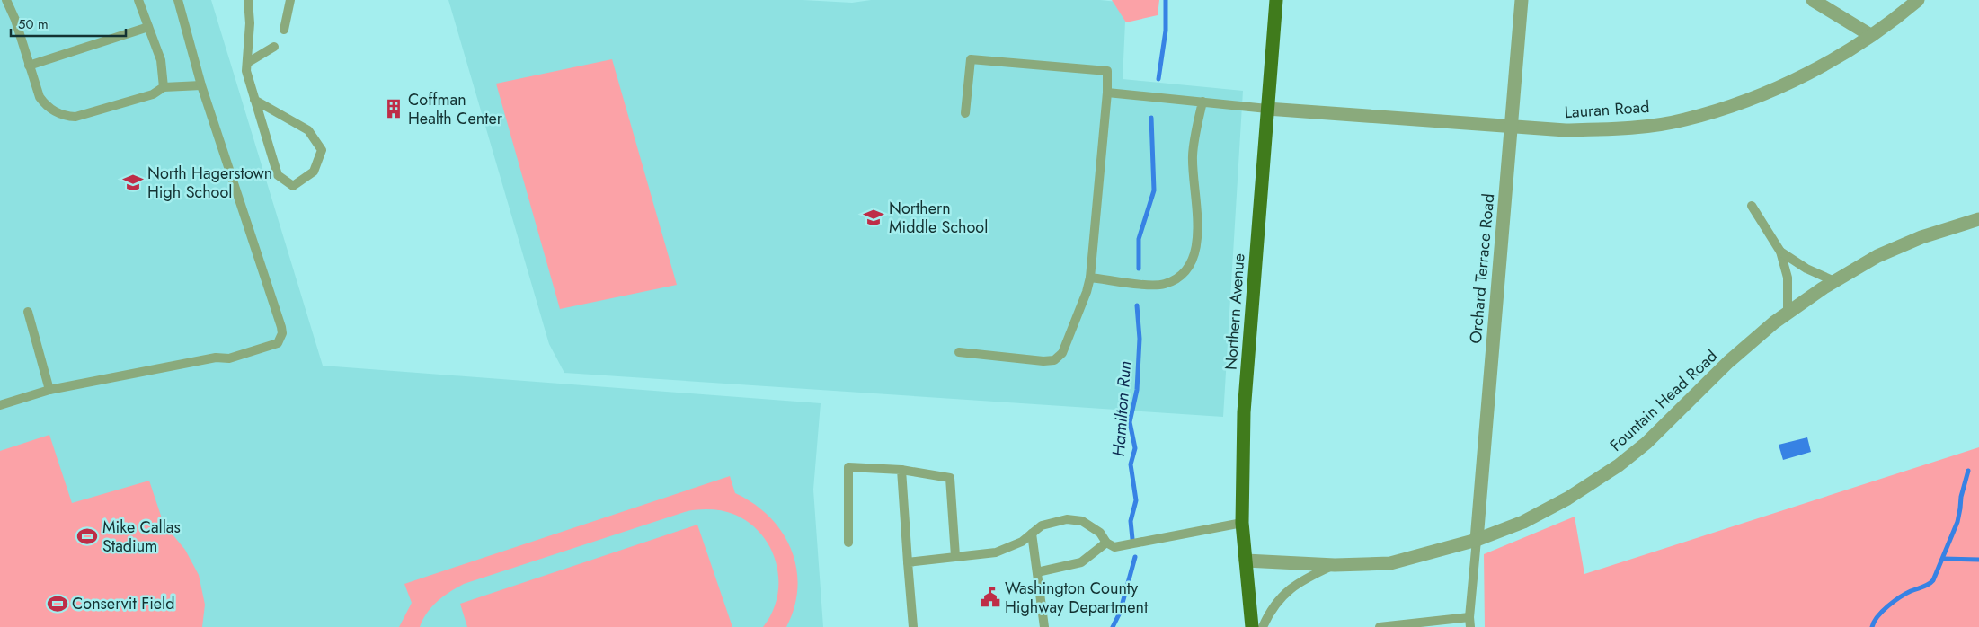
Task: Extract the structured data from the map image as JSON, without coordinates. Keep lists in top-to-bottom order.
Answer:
{
  "streets": {
    "main road": ["Northern Avenue"],
    "street": ["Lauran Road", "Orchard Terrace Road", "Fountain Head Road"]
  },
  "crossings": [
    ["Lauran Road", "Orchard Terrace Road"],
    ["Lauran Road", "Northern Avenue"],
    ["Orchard Terrace Road", "Fountain Head Road"],
    ["Northern Avenue", "Fountain Head Road"]
  ],
  "water": ["Hamilton Run"],
  "places": {
    "building": ["Coffman Health Center"],
    "school or university": ["North Hagerstown High School", "Northern Middle School"],
    "sports": ["Mike Callas Stadium", "Conservit Field"],
    "public building": ["Washington County Highway Department"]
  },
  "scale_bar": "50 m"
}
